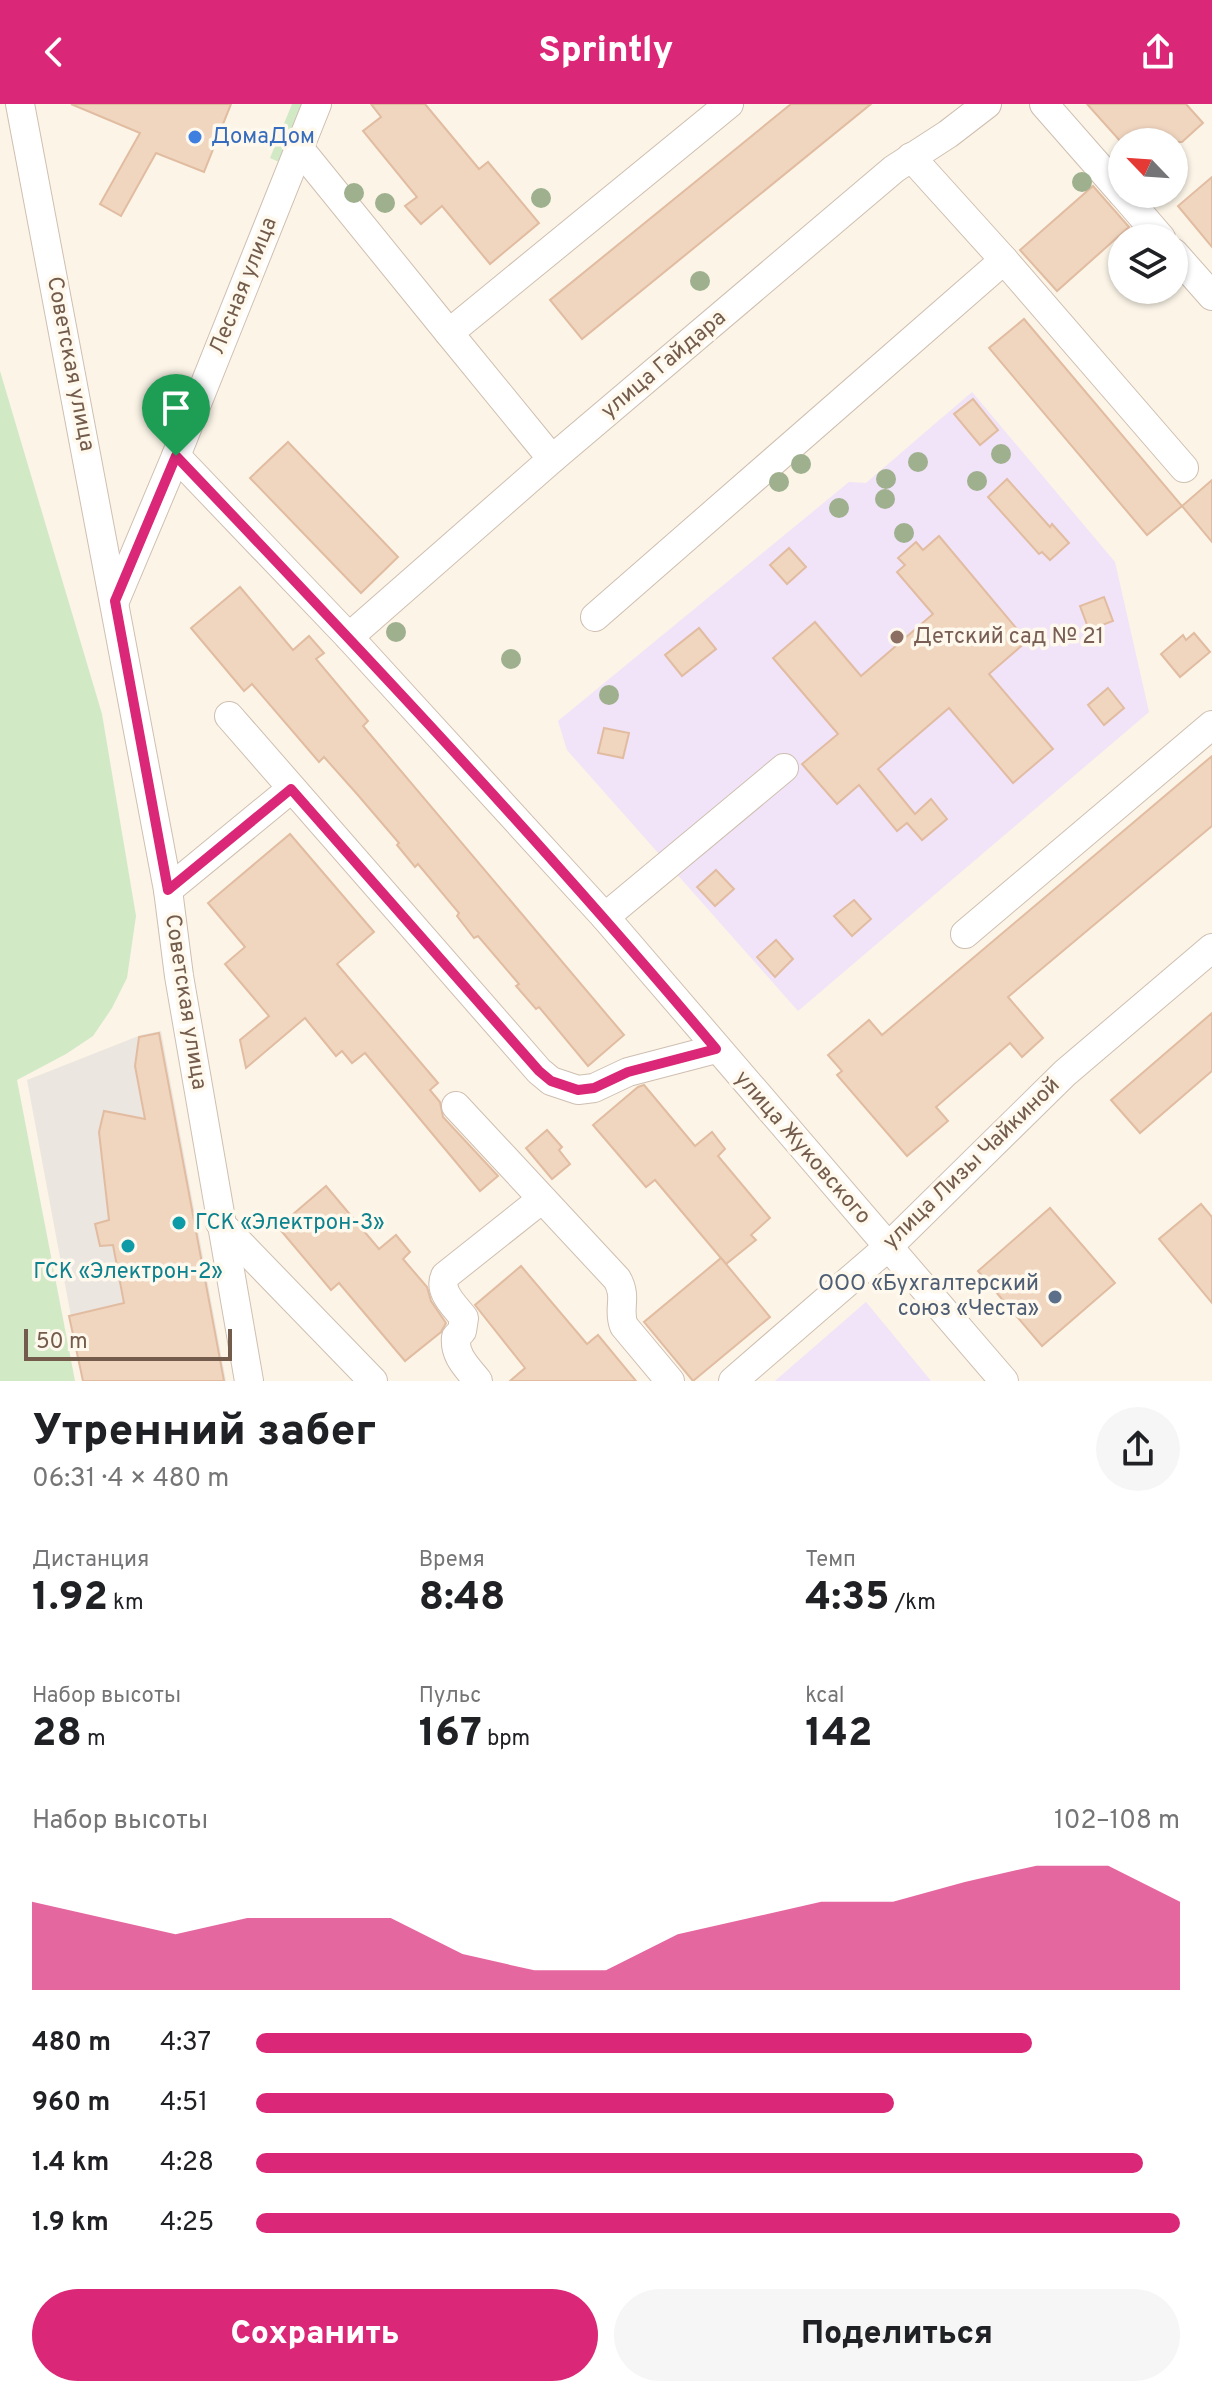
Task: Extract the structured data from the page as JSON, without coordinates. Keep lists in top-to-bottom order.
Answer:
{
  "streets": {
    "street": [
      "Лесная улица",
      "Советская улица",
      "улица Гайдара",
      "улица Жуковского",
      "улица Лизы Чайкиной"
    ]
  },
  "crossings": [
    ["Лесная улица", "Советская улица"],
    ["Лесная улица", "улица Жуковского"],
    ["улица Гайдара", "улица Жуковского"],
    ["улица Жуковского", "улица Лизы Чайкиной"]
  ],
  "places": [
    "ДомаДом",
    "Детский сад № 21",
    "ГСК «Электрон-3»",
    "ГСК «Электрон-2»",
    "ООО «Бухгалтерский союз «Честа»"
  ],
  "scale_bar": "50 m",
  "north": "top left",
  "page": {
    "header": "Sprintly",
    "scale": "50 m",
    "heading": ["Утренний забег", "06:31 · 4 × 480 m"],
    "stats": [
      ["Дистанция", "1.92 km"],
      ["Время", "8:48"],
      ["Темп", "4:35 /km"],
      ["Набор высоты", "28 m"],
      ["Пульс", "167 bpm"],
      ["kcal", "142"]
    ],
    "chart": ["Набор высоты", "102–108 m"],
    "list": [
      {
        "name": "480 m",
        "note": "4:37"
      },
      {
        "name": "960 m",
        "note": "4:51"
      },
      {
        "name": "1.4 km",
        "note": "4:28"
      },
      {
        "name": "1.9 km",
        "note": "4:25"
      }
    ],
    "buttons": ["Сохранить", "Поделиться"]
  }
}
